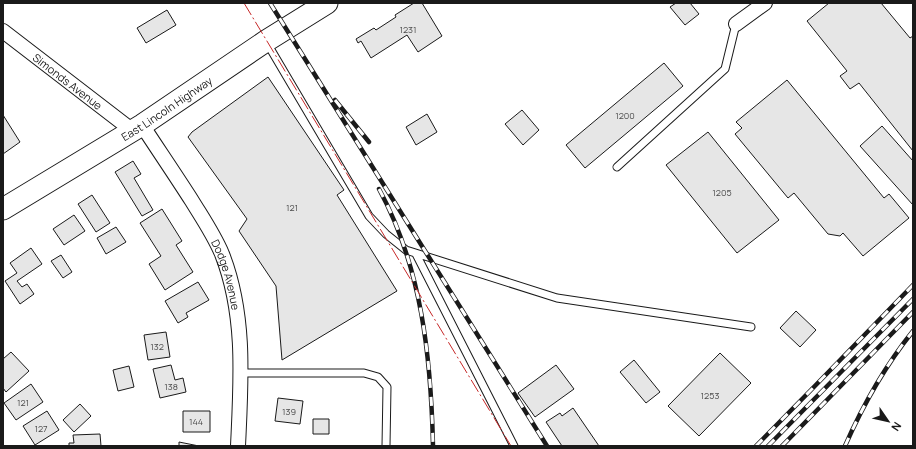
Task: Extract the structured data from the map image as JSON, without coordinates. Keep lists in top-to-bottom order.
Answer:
{
  "streets": {
    "main road": ["East Lincoln Highway"],
    "street": ["Simonds Avenue", "Dodge Avenue"]
  },
  "crossings": [
    ["Simonds Avenue", "East Lincoln Highway"],
    ["Simonds Avenue", "Dodge Avenue"],
    ["East Lincoln Highway", "Dodge Avenue"]
  ],
  "house_numbers": [
    "1231",
    "1200",
    "1205",
    "121",
    "132",
    "138",
    "1253",
    "121",
    "139",
    "144",
    "127"
  ],
  "north": "bottom right"
}
